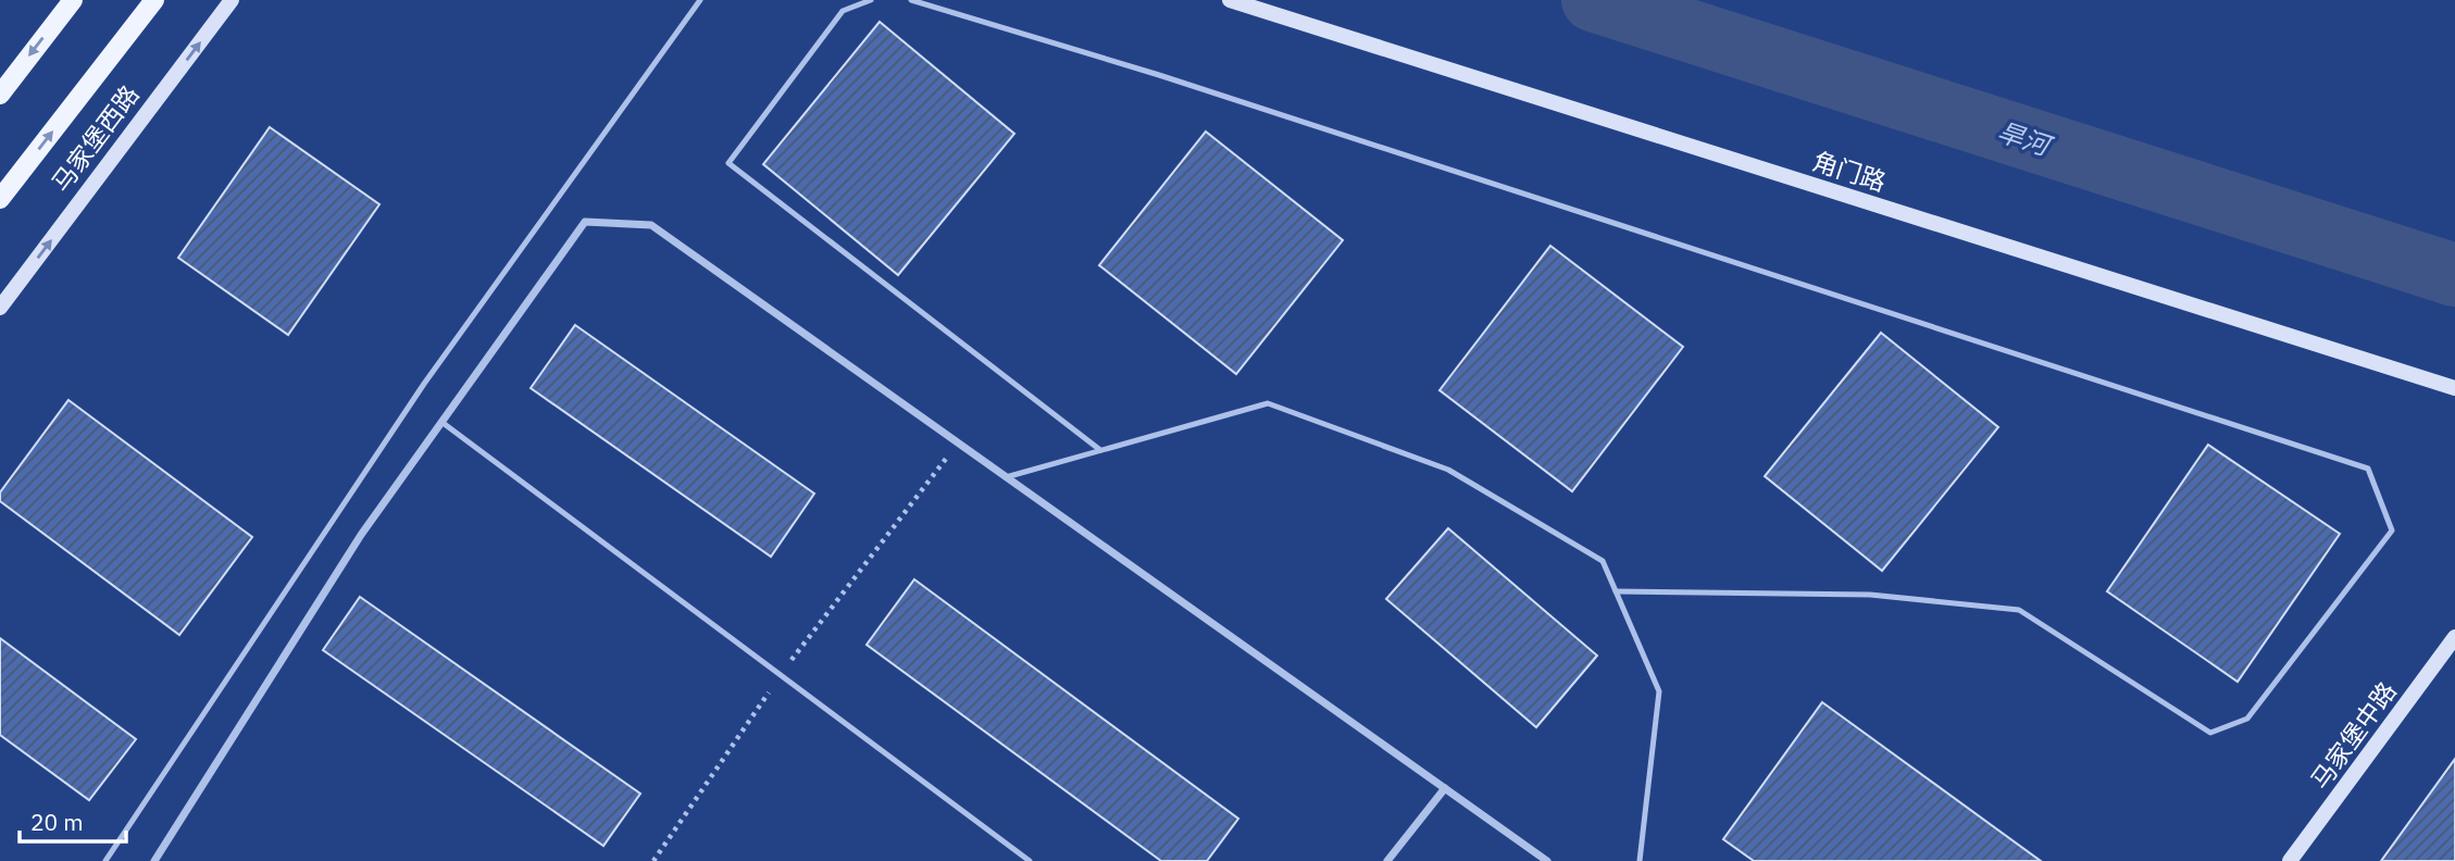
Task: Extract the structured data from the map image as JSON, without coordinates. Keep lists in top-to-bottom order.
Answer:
{
  "streets": {
    "main road": ["马家堡西路"],
    "street": ["角门路", "马家堡中路"]
  },
  "one_way": ["马家堡西路"],
  "water": ["旱河"],
  "scale_bar": "20 m"
}
